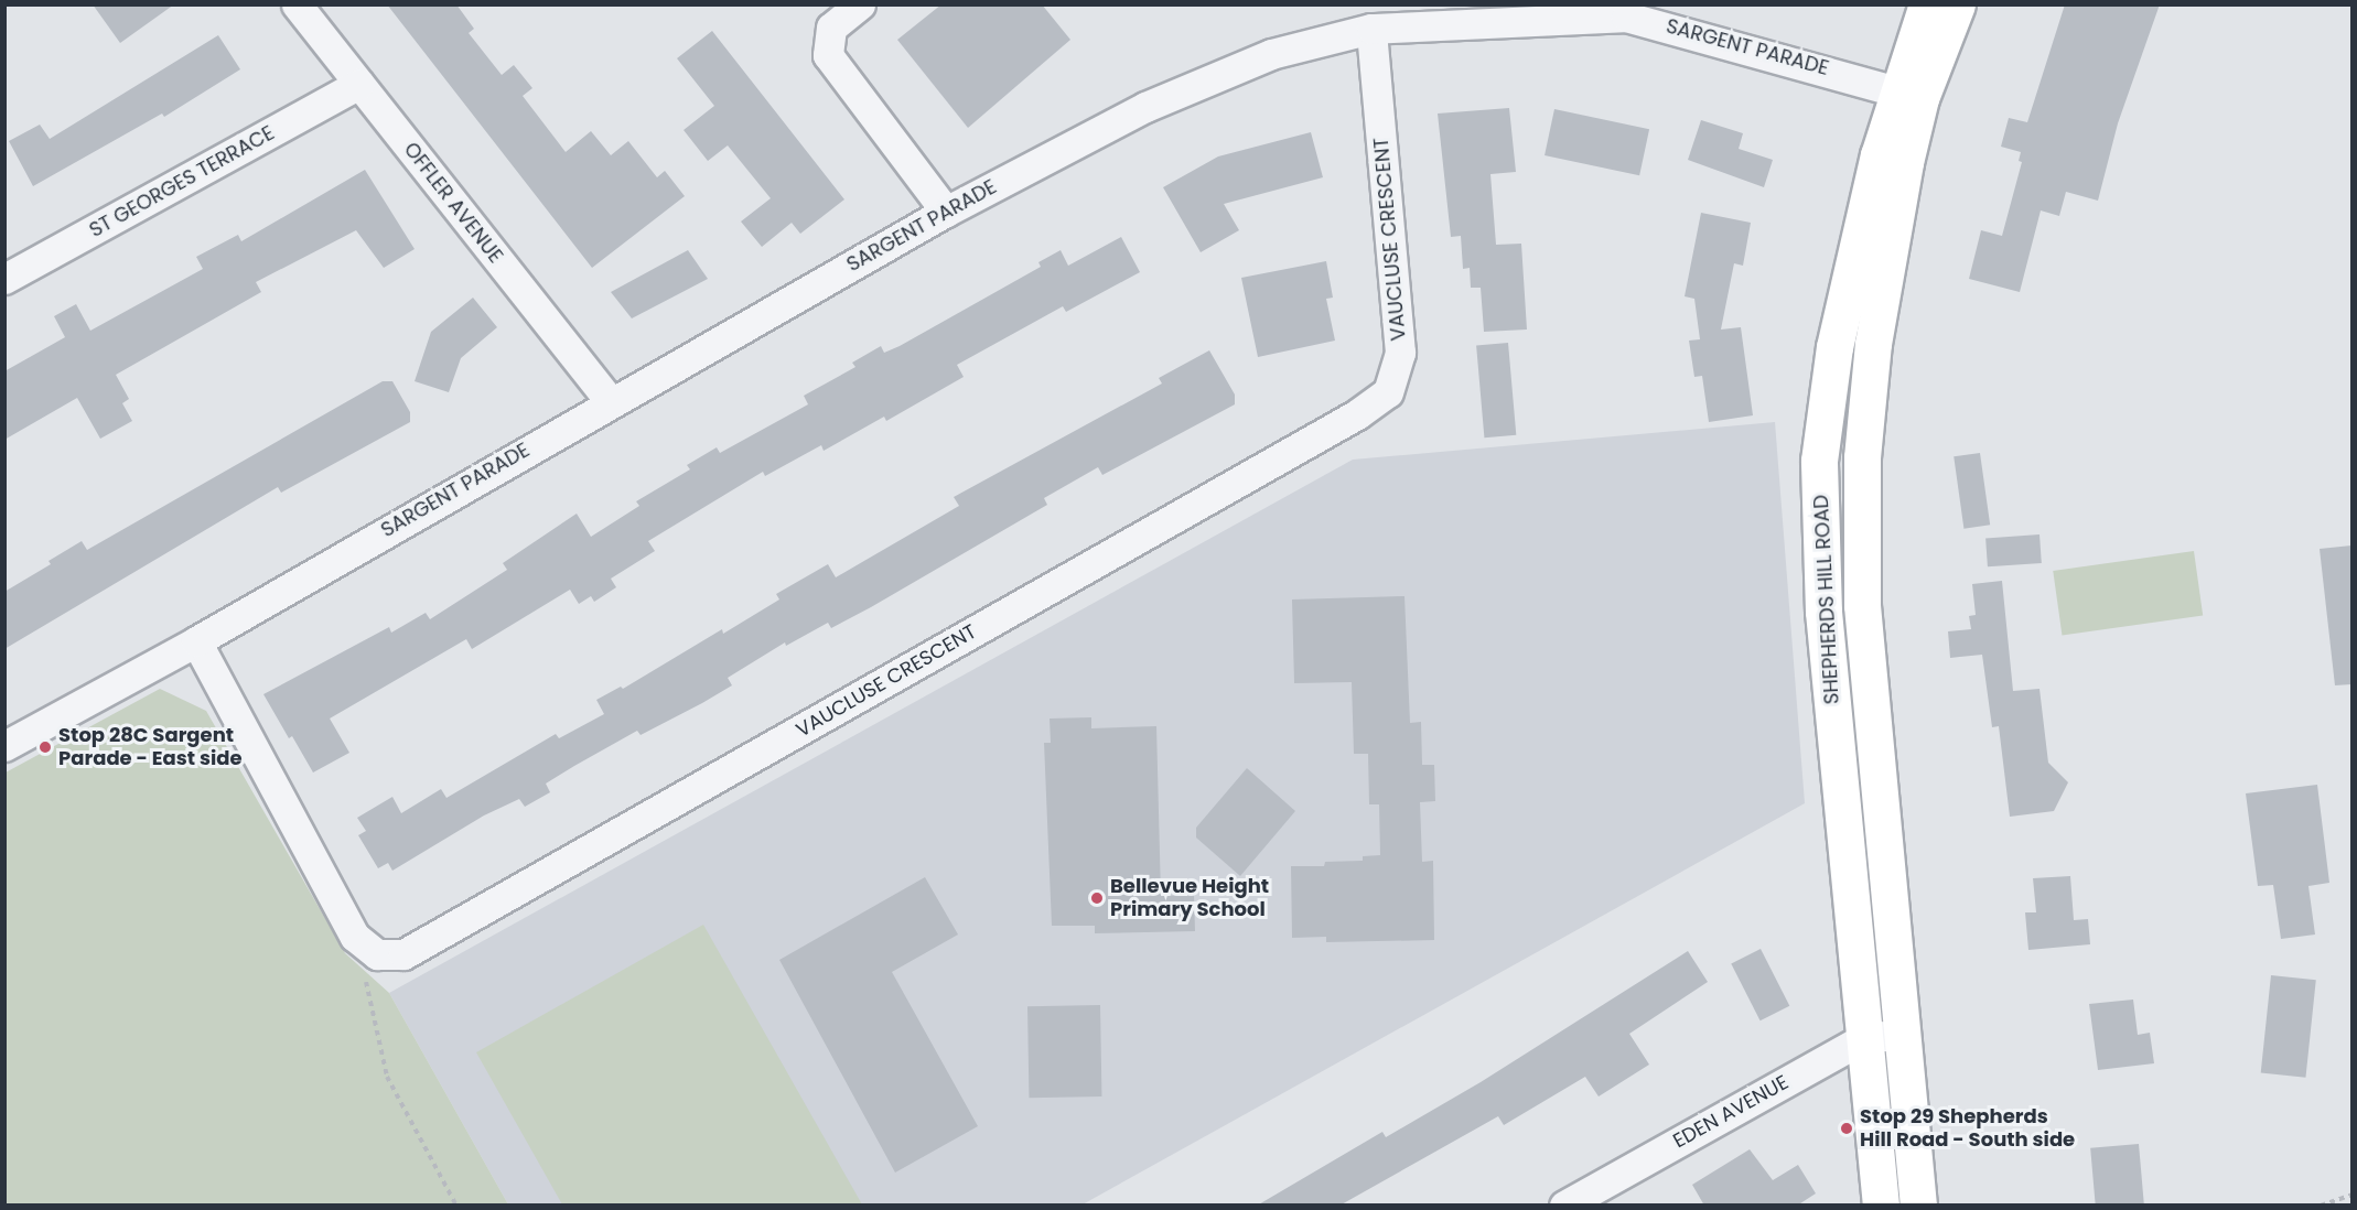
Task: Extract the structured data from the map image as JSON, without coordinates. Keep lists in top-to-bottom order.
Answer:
{
  "streets": {
    "main road": ["SHEPHERDS HILL ROAD"],
    "street": [
      "SARGENT PARADE",
      "ST GEORGES TERRACE",
      "OFFLER AVENUE",
      "VAUCLUSE CRESCENT",
      "EDEN AVENUE"
    ]
  },
  "crossings": [
    ["SARGENT PARADE", "OFFLER AVENUE"],
    ["SARGENT PARADE", "VAUCLUSE CRESCENT"],
    ["SARGENT PARADE", "SHEPHERDS HILL ROAD"],
    ["ST GEORGES TERRACE", "OFFLER AVENUE"],
    ["SHEPHERDS HILL ROAD", "EDEN AVENUE"]
  ],
  "places": ["Stop 28C Sargent Parade - East side", "Bellevue Height Primary School", "Stop 29 Shepherds Hill Road - South side"]
}
